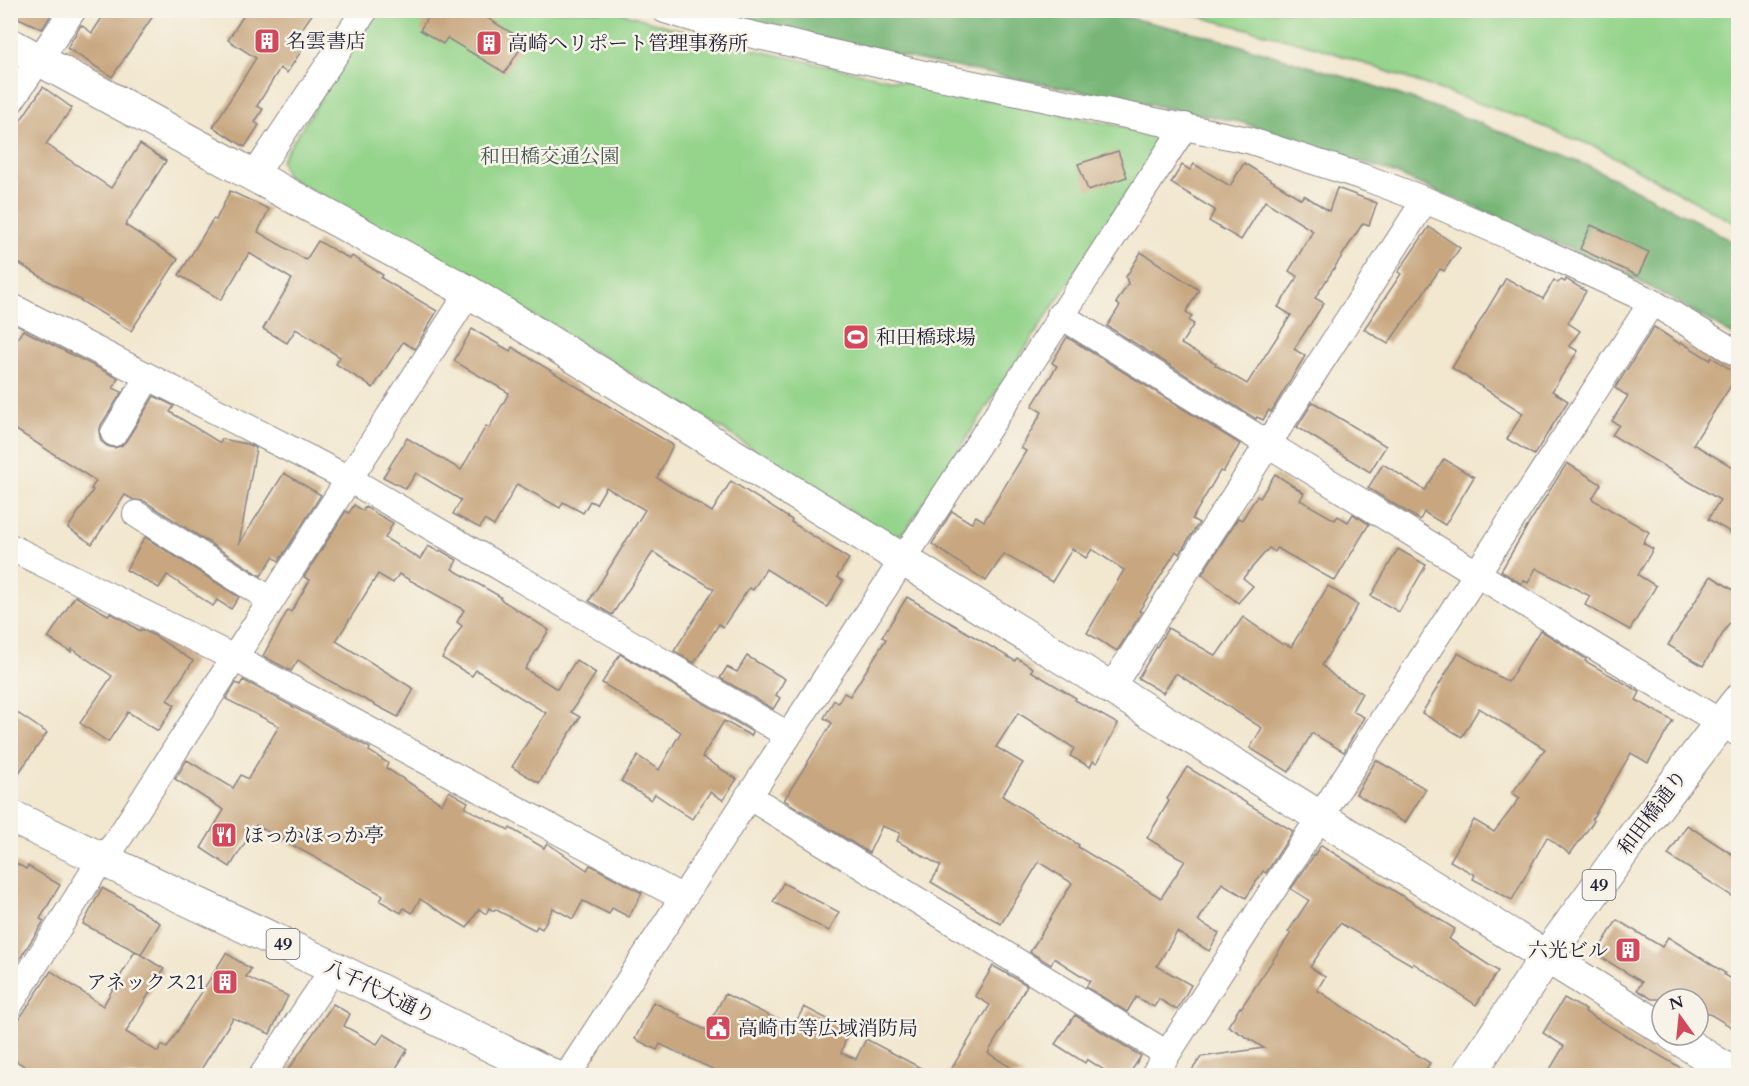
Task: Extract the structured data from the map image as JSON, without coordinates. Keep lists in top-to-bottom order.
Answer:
{
  "streets": {
    "main road": ["和田橋通り", "49", "八千代大通り"]
  },
  "parks": ["和田橋交通公園"],
  "places": {
    "building": [
      "名雲書店",
      "高崎ヘリポート管理事務所",
      "六光ビル",
      "アネックス21"
    ],
    "sports": ["和田橋球場"],
    "restaurant": ["ほっかほっか亭"],
    "public building": ["高崎市等広域消防局"]
  },
  "north": "top"
}
